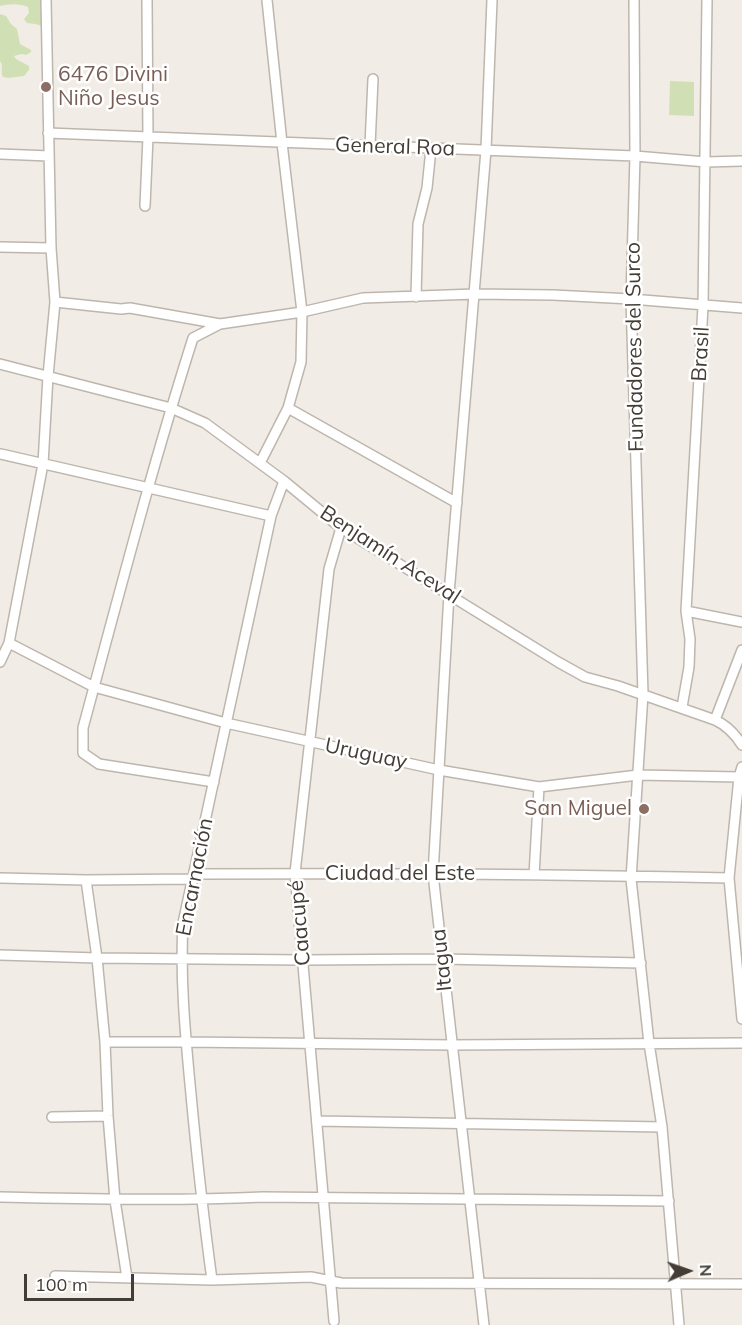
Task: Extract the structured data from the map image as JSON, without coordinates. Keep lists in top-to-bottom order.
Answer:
{
  "streets": {
    "street": [
      "General Roa",
      "Fundadores del Surco",
      "Brasil",
      "Benjamín Aceval",
      "Uruguay",
      "Ciudad del Este",
      "Encarnación",
      "Caacupé",
      "Itagua"
    ]
  },
  "crossings": [
    ["General Roa", "Fundadores del Surco"],
    ["General Roa", "Brasil"],
    ["General Roa", "Itagua"],
    ["Fundadores del Surco", "Benjamín Aceval"],
    ["Fundadores del Surco", "Uruguay"],
    ["Fundadores del Surco", "Ciudad del Este"],
    ["Brasil", "Benjamín Aceval"],
    ["Benjamín Aceval", "Encarnación"],
    ["Benjamín Aceval", "Caacupé"],
    ["Benjamín Aceval", "Itagua"],
    ["Uruguay", "Encarnación"],
    ["Uruguay", "Caacupé"],
    ["Uruguay", "Itagua"],
    ["Ciudad del Este", "Encarnación"],
    ["Ciudad del Este", "Caacupé"],
    ["Ciudad del Este", "Itagua"]
  ],
  "places": ["6476 Divini Niño Jesus", "San Miguel"],
  "scale_bar": "100 m",
  "north": "right"
}
